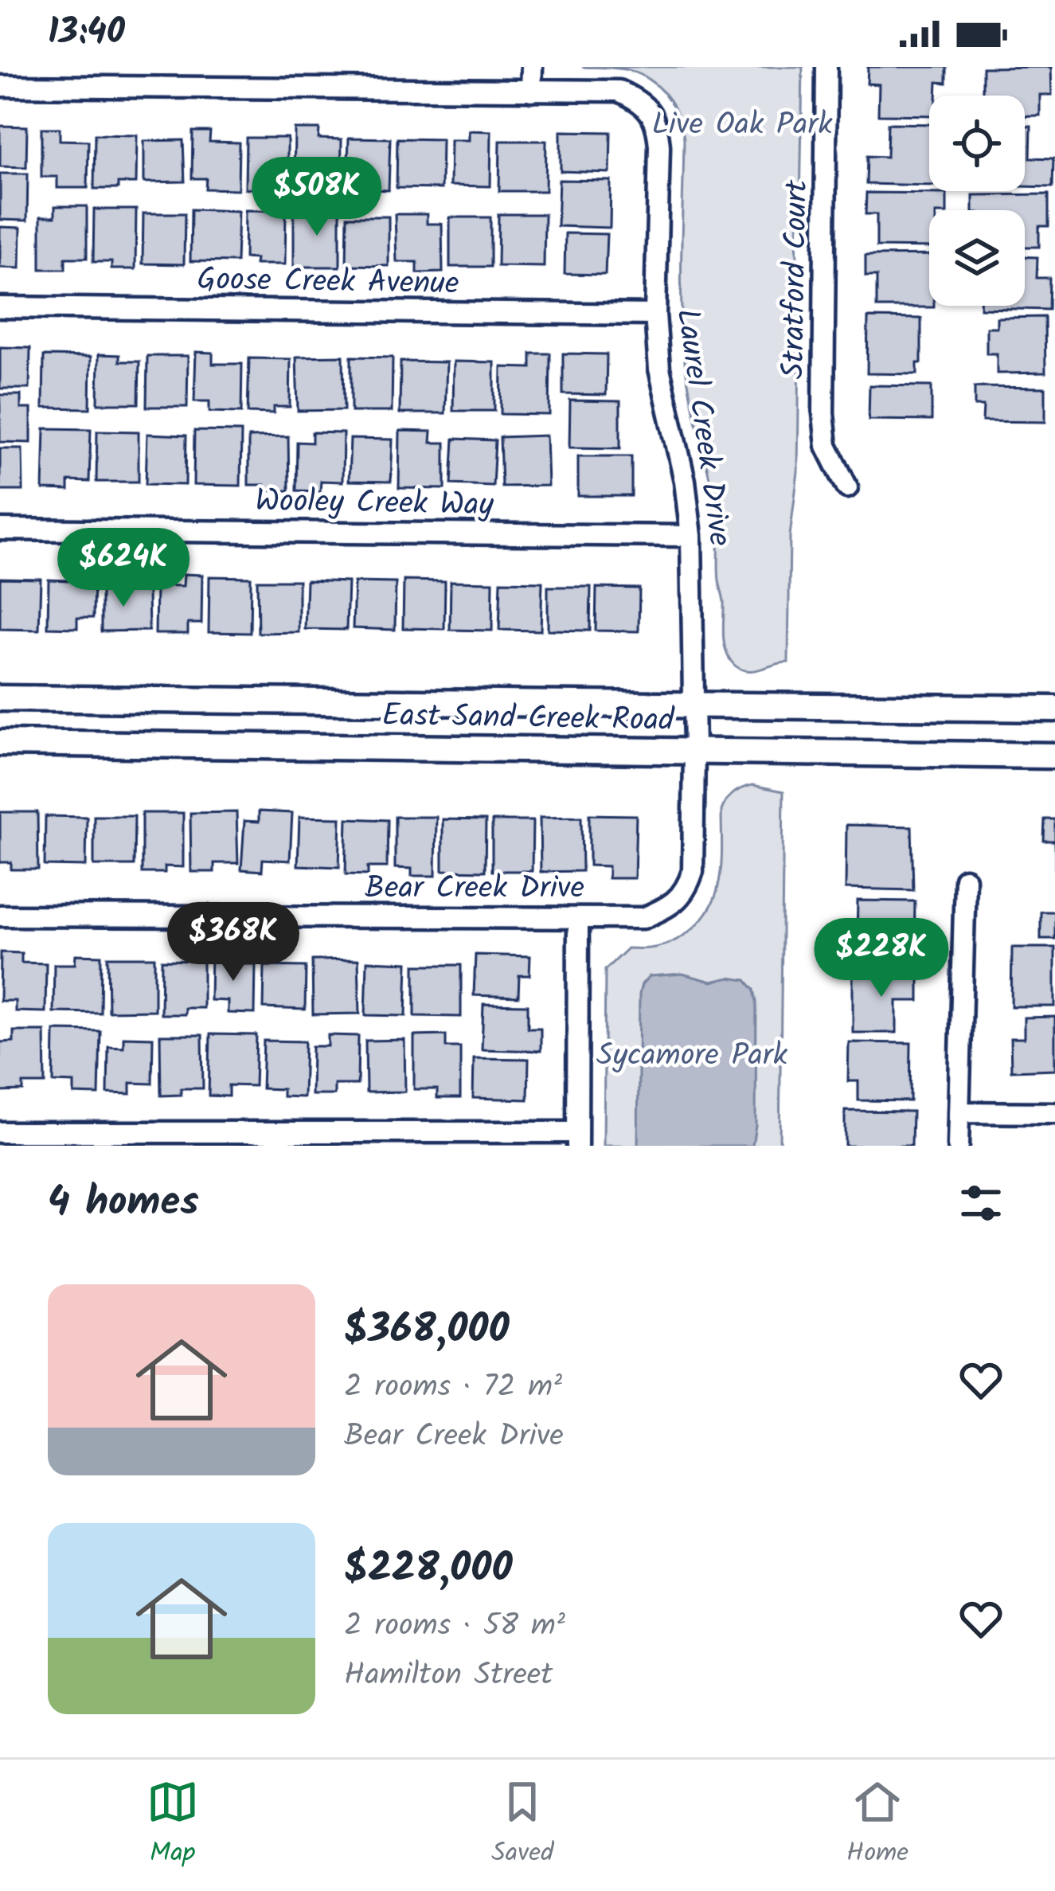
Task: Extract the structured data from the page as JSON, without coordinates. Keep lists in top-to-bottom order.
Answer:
{
  "streets": {
    "street": [
      "Stratford Court",
      "Goose Creek Avenue",
      "Laurel Creek Drive",
      "Wooley Creek Way",
      "East Sand Creek Road",
      "Bear Creek Drive"
    ]
  },
  "crossings": [
    ["Goose Creek Avenue", "Laurel Creek Drive"],
    ["Laurel Creek Drive", "Wooley Creek Way"],
    ["Laurel Creek Drive", "East Sand Creek Road"],
    ["Laurel Creek Drive", "Bear Creek Drive"],
    ["East Sand Creek Road", "Bear Creek Drive"]
  ],
  "parks": ["Live Oak Park", "Sycamore Park"],
  "page": {
    "status": "13:40",
    "price": [
      "$508K",
      "$624K",
      "$368K",
      "$228K"
    ],
    "heading": "4 homes",
    "list": [
      {
        "name": "$368,000",
        "note": "2 rooms · 72 m² · Bear Creek Drive"
      },
      {
        "name": "$228,000",
        "note": "2 rooms · 58 m² · Hamilton Street"
      }
    ],
    "tabs": ["Map", "Saved", "Home"]
  }
}
